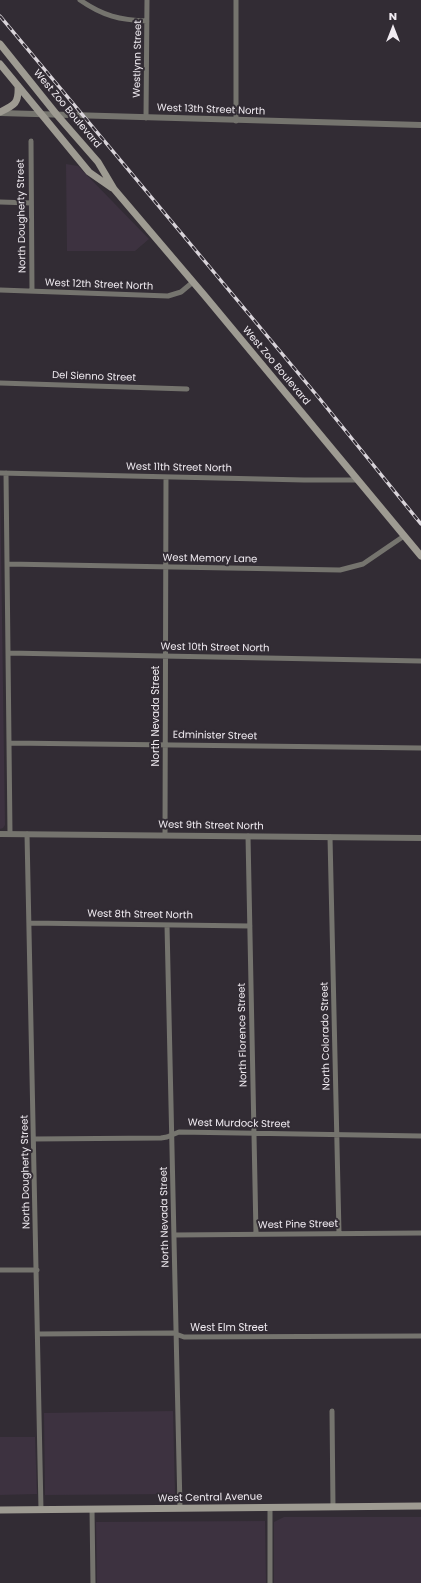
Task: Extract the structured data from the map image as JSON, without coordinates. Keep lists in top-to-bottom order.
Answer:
{
  "streets": {
    "main road": ["West Zoo Boulevard", "West Central Avenue"],
    "street": [
      "Westlynn Street",
      "West 13th Street North",
      "North Dougherty Street",
      "West 12th Street North",
      "Del Sienno Street",
      "West 11th Street North",
      "West Memory Lane",
      "West 10th Street North",
      "North Nevada Street",
      "Edminister Street",
      "West 9th Street North",
      "West 8th Street North",
      "North Florence Street",
      "North Colorado Street",
      "West Murdock Street",
      "West Pine Street",
      "West Elm Street"
    ]
  },
  "crossings": [
    ["Westlynn Street", "West 13th Street North"],
    ["West Zoo Boulevard", "West 13th Street North"],
    ["West Zoo Boulevard", "West 12th Street North"],
    ["West Zoo Boulevard", "West 11th Street North"],
    ["West Zoo Boulevard", "West Memory Lane"],
    ["North Dougherty Street", "West 12th Street North"],
    ["North Dougherty Street", "West 9th Street North"],
    ["North Dougherty Street", "West 8th Street North"],
    ["North Dougherty Street", "West Murdock Street"],
    ["North Dougherty Street", "West Elm Street"],
    ["North Dougherty Street", "West Central Avenue"],
    ["West 11th Street North", "North Nevada Street"],
    ["West Memory Lane", "North Nevada Street"],
    ["West 10th Street North", "North Nevada Street"],
    ["North Nevada Street", "Edminister Street"],
    ["North Nevada Street", "West 9th Street North"],
    ["North Nevada Street", "West 8th Street North"],
    ["North Nevada Street", "West Murdock Street"],
    ["North Nevada Street", "West Pine Street"],
    ["North Nevada Street", "West Elm Street"],
    ["North Nevada Street", "West Central Avenue"],
    ["West 9th Street North", "North Florence Street"],
    ["West 9th Street North", "North Colorado Street"],
    ["West 8th Street North", "North Florence Street"],
    ["North Florence Street", "West Murdock Street"],
    ["North Florence Street", "West Pine Street"],
    ["North Colorado Street", "West Murdock Street"],
    ["North Colorado Street", "West Pine Street"]
  ],
  "north": "top"
}
